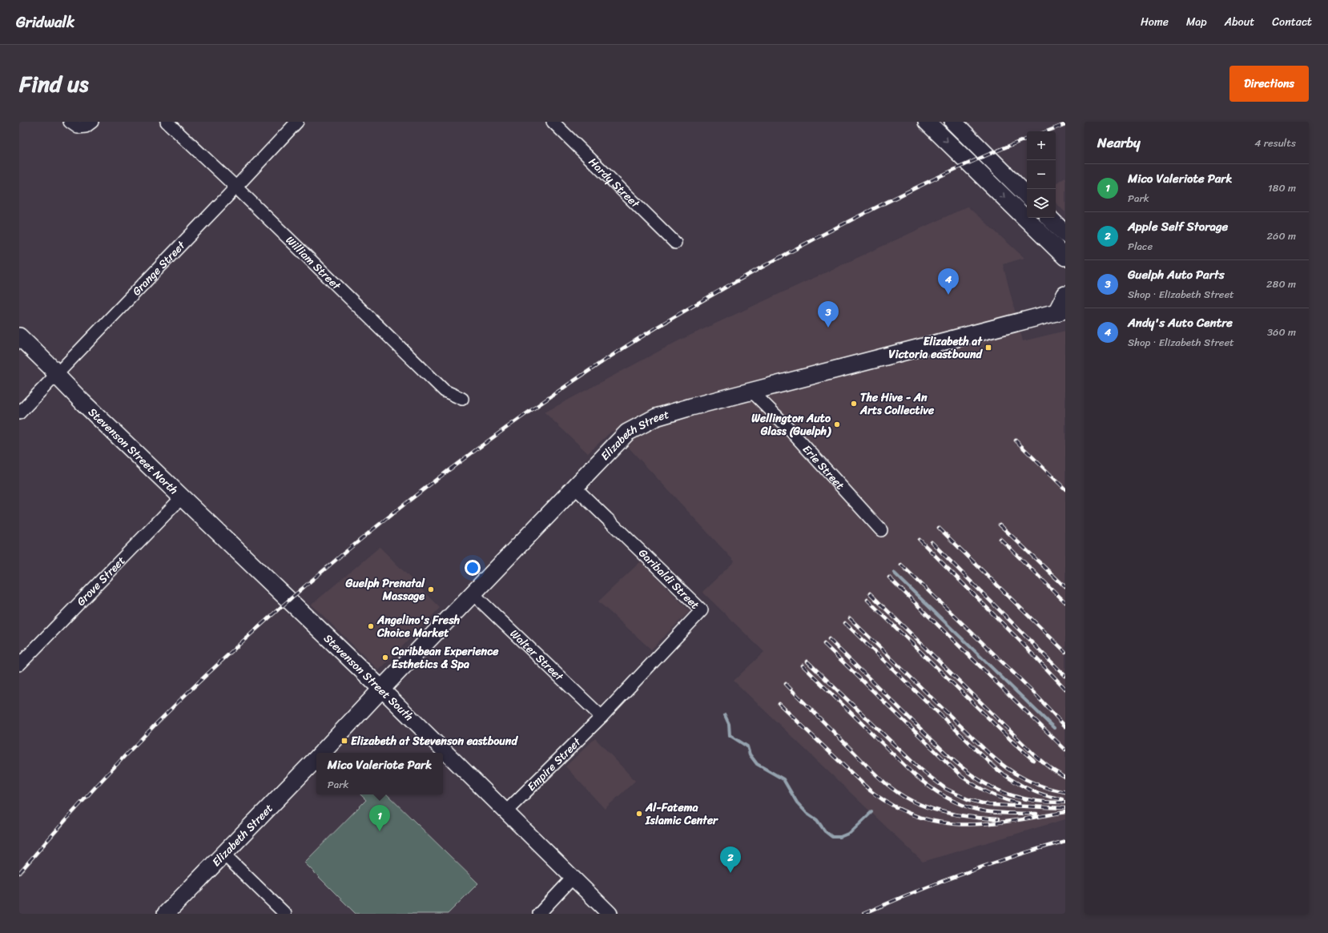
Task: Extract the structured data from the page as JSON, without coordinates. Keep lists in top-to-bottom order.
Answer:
{
  "streets": {
    "main road": ["Elizabeth Street", "Stevenson Street North", "Stevenson Street South"],
    "street": [
      "Hardy Street",
      "William Street",
      "Grange Street",
      "Erie Street",
      "Garibaldi Street",
      "Grove Street",
      "Walter Street",
      "Empire Street"
    ]
  },
  "crossings": [
    ["William Street", "Grange Street"],
    ["Grange Street", "Stevenson Street North"],
    ["Elizabeth Street", "Erie Street"],
    ["Elizabeth Street", "Garibaldi Street"],
    ["Elizabeth Street", "Walter Street"],
    ["Elizabeth Street", "Stevenson Street South"],
    ["Stevenson Street North", "Grove Street"],
    ["Stevenson Street North", "Stevenson Street South"],
    ["Garibaldi Street", "Walter Street"],
    ["Garibaldi Street", "Empire Street"],
    ["Walter Street", "Empire Street"],
    ["Stevenson Street South", "Empire Street"]
  ],
  "places": {
    "transit": ["Elizabeth at Victoria eastbound", "Elizabeth at Stevenson eastbound"],
    "other": [
      "The Hive - An Arts Collective",
      "Wellington Auto Glass (Guelph)",
      "Guelph Prenatal Massage",
      "Angelino's Fresh Choice Market",
      "Caribbean Experience Esthetics & Spa",
      "Al-Fatema Islamic Center"
    ]
  },
  "page": {
    "header": "Gridwalk",
    "nav": [
      "Home",
      "Map",
      "About",
      "Contact"
    ],
    "title": "Find us",
    "buttons": "Directions",
    "heading": ["Nearby", "4 results"],
    "map_buttons": ["+", "−"],
    "list": [
      {
        "mark": "1",
        "name": "Mico Valeriote Park",
        "note": "Park",
        "value": "180 m"
      },
      {
        "mark": "2",
        "name": "Apple Self Storage",
        "note": "Place",
        "value": "260 m"
      },
      {
        "mark": "3",
        "name": "Guelph Auto Parts",
        "note": "Shop · Elizabeth Street",
        "value": "280 m"
      },
      {
        "mark": "4",
        "name": "Andy's Auto Centre",
        "note": "Shop · Elizabeth Street",
        "value": "360 m"
      }
    ],
    "pins": [
      "4",
      "3",
      "1",
      "2"
    ],
    "popup": ["Mico Valeriote Park", "Park"]
  }
}
